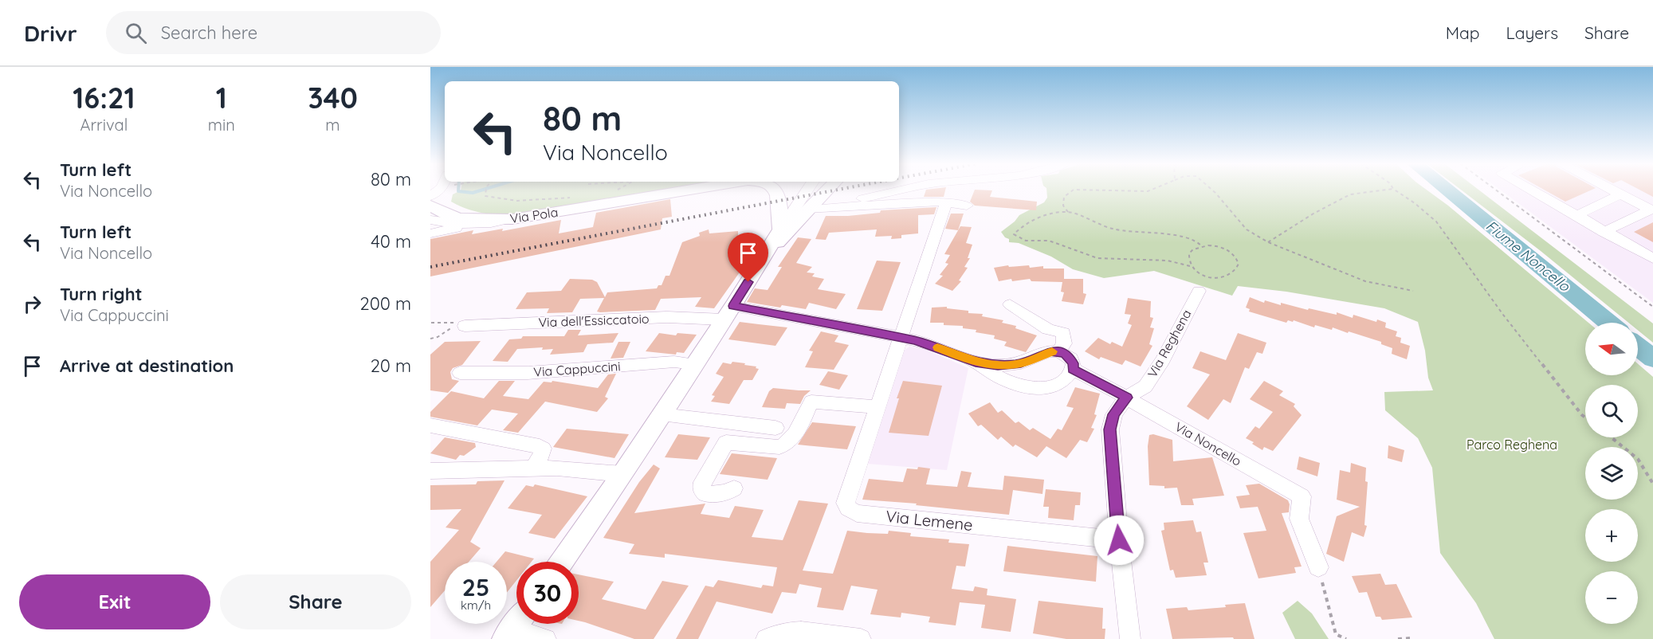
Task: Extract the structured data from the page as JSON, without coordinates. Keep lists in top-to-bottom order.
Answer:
{
  "streets": {
    "main road": ["Via Pola"],
    "street": [
      "Via dell'Essiccatoio",
      "Via Reghena",
      "Via Cappuccini",
      "Via Noncello",
      "Via Lemene"
    ]
  },
  "crossings": [
    ["Via Reghena", "Via Noncello"],
    ["Via Reghena", "Via Lemene"]
  ],
  "water": ["Fiume Noncello"],
  "parks": ["Parco Reghena"],
  "north": "left",
  "page": {
    "header": "Drivr",
    "search": "Search here",
    "nav": ["Map", "Layers", "Share"],
    "eta": [
      "16:21",
      "Arrival",
      "1",
      "min",
      "340",
      "m"
    ],
    "turn": ["80 m", "Via Noncello"],
    "list": [
      {
        "name": "Turn left",
        "note": "Via Noncello",
        "value": "80 m"
      },
      {
        "name": "Turn left",
        "note": "Via Noncello",
        "value": "40 m"
      },
      {
        "name": "Turn right",
        "note": "Via Cappuccini",
        "value": "200 m"
      },
      {
        "name": "Arrive at destination",
        "value": "20 m"
      }
    ],
    "map_buttons": ["+", "−"],
    "speed": "25 km/h",
    "limit": "30",
    "buttons": ["Exit", "Share"]
  }
}
